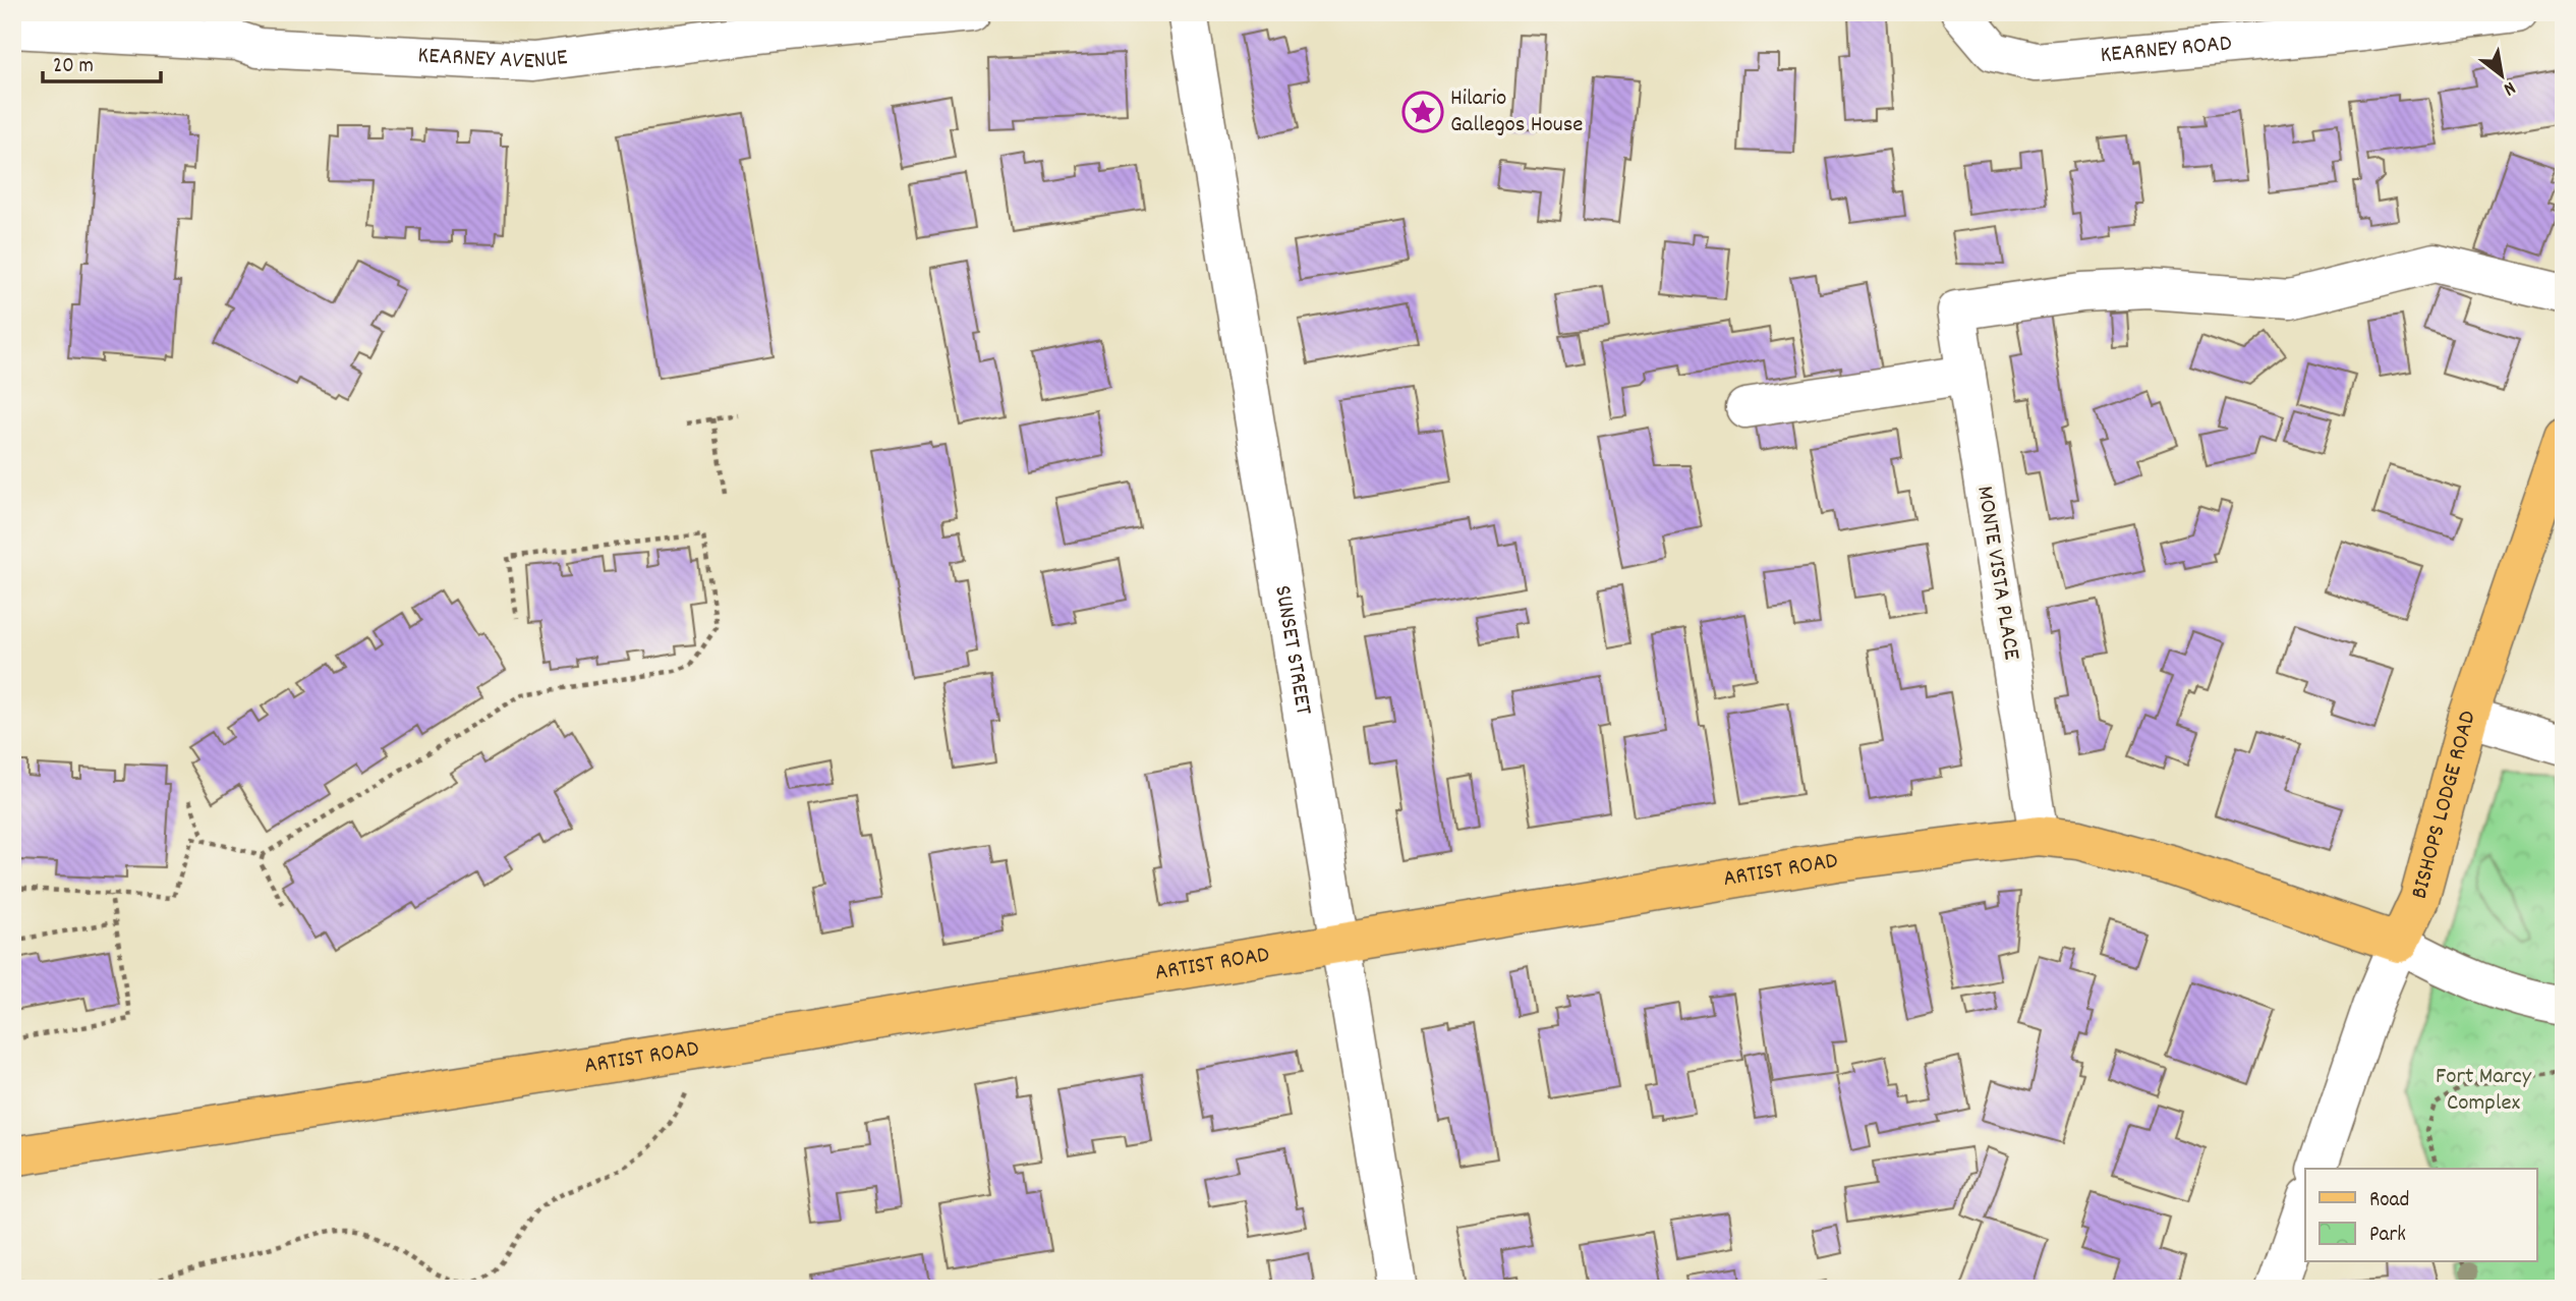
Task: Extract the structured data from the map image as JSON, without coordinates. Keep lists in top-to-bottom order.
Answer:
{
  "streets": {
    "main road": ["BISHOPS LODGE ROAD", "ARTIST ROAD"],
    "street": [
      "KEARNEY ROAD",
      "KEARNEY AVENUE",
      "MONTE VISTA PLACE",
      "SUNSET STREET"
    ]
  },
  "crossings": [
    ["MONTE VISTA PLACE", "ARTIST ROAD"],
    ["SUNSET STREET", "ARTIST ROAD"],
    ["BISHOPS LODGE ROAD", "ARTIST ROAD"]
  ],
  "parks": ["Fort Marcy Complex"],
  "places": {
    "place": ["Hilario Gallegos House"]
  },
  "legend": ["Road", "Park"],
  "scale_bar": "20 m",
  "north": "bottom right"
}
